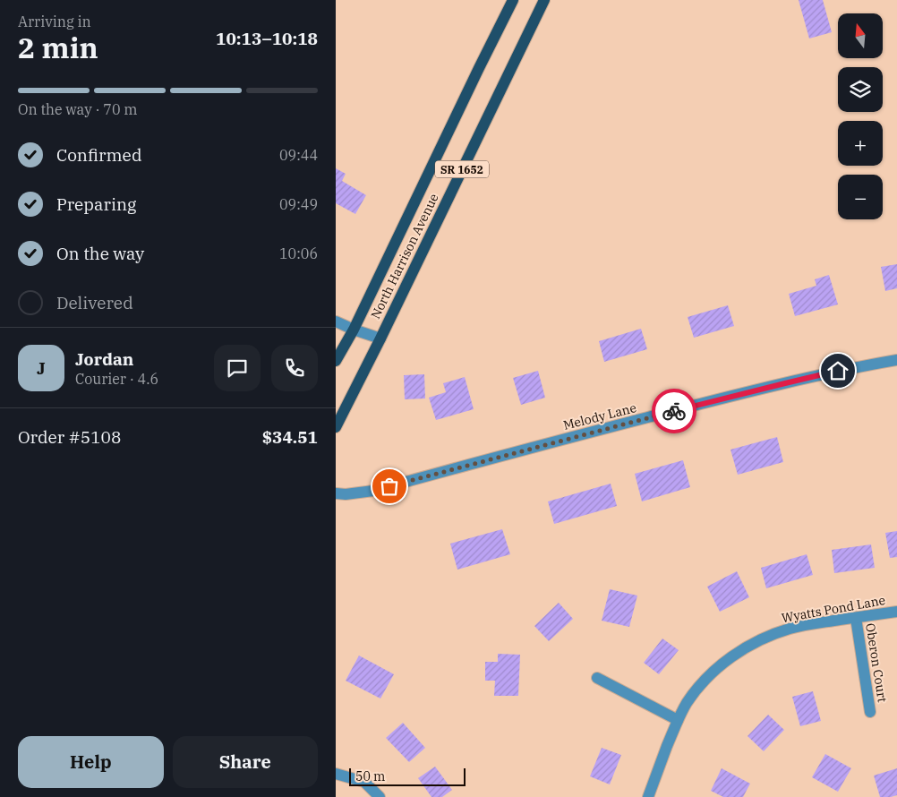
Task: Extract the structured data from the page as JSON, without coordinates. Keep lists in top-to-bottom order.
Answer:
{
  "streets": {
    "main road": ["SR 1652", "North Harrison Avenue"],
    "street": ["Melody Lane", "Wyatts Pond Lane", "Oberon Court"]
  },
  "crossings": [
    ["Wyatts Pond Lane", "Oberon Court"]
  ],
  "scale_bar": "50 m",
  "north": "top",
  "page": {
    "heading": ["2 min", "Arriving in", "10:13–10:18"],
    "panel": [
      "Jordan",
      "Courier · 4.6",
      "Order #5108",
      "$34.51"
    ],
    "map_buttons": ["+", "−"],
    "bar": "On the way · 70 m",
    "list": [
      ["Confirmed", "09:44"],
      ["Preparing", "09:49"],
      ["On the way", "10:06"],
      "Delivered"
    ],
    "round": "J",
    "buttons": ["Help", "Share"],
    "scale": "50 m"
  }
}
